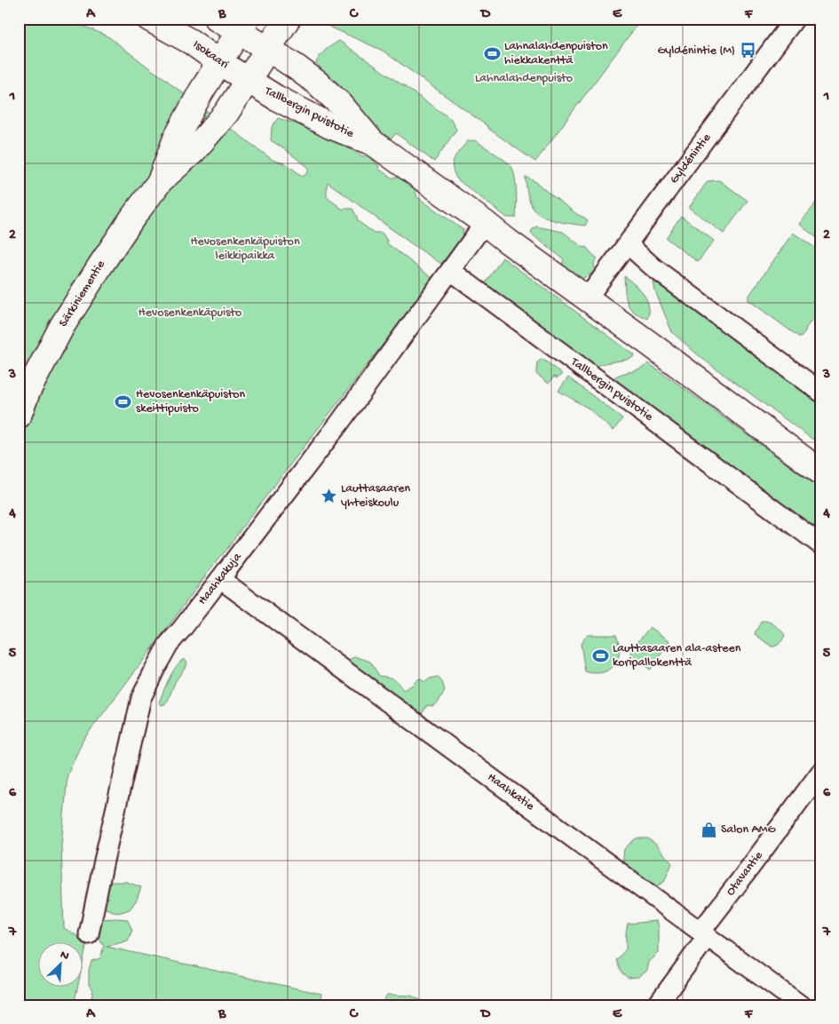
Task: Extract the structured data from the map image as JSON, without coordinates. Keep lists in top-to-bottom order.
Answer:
{
  "streets": {
    "street": [
      "Isokaari",
      "Tallbergin puistotie",
      "Gyldénintie",
      "Särkiniementie",
      "Haahkakuja",
      "Haahkatie",
      "Otavantie"
    ]
  },
  "crossings": [
    ["Isokaari", "Tallbergin puistotie"],
    ["Isokaari", "Särkiniementie"],
    ["Tallbergin puistotie", "Gyldénintie"],
    ["Tallbergin puistotie", "Särkiniementie"],
    ["Tallbergin puistotie", "Haahkakuja"],
    ["Haahkakuja", "Haahkatie"],
    ["Haahkatie", "Otavantie"]
  ],
  "parks": ["Lahnalahdenpuisto", "Hevosenkenkäpuiston leikkipaikka", "Hevosenkenkäpuisto"],
  "places": {
    "bus stop": ["Gyldénintie (M)"],
    "sports": ["Lahnalahdenpuiston hiekkakenttä", "Hevosenkenkäpuiston skeittipuisto", "Lauttasaaren ala-asteen koripallokenttä"],
    "place": ["Lauttasaaren yhteiskoulu"],
    "shop": ["Salon AMG"]
  },
  "north": "top right",
  "grid": {
    "columns": [
      "A",
      "B",
      "C",
      "D",
      "E",
      "F"
    ],
    "rows": [
      "1",
      "2",
      "3",
      "4",
      "5",
      "6",
      "7"
    ]
  }
}
